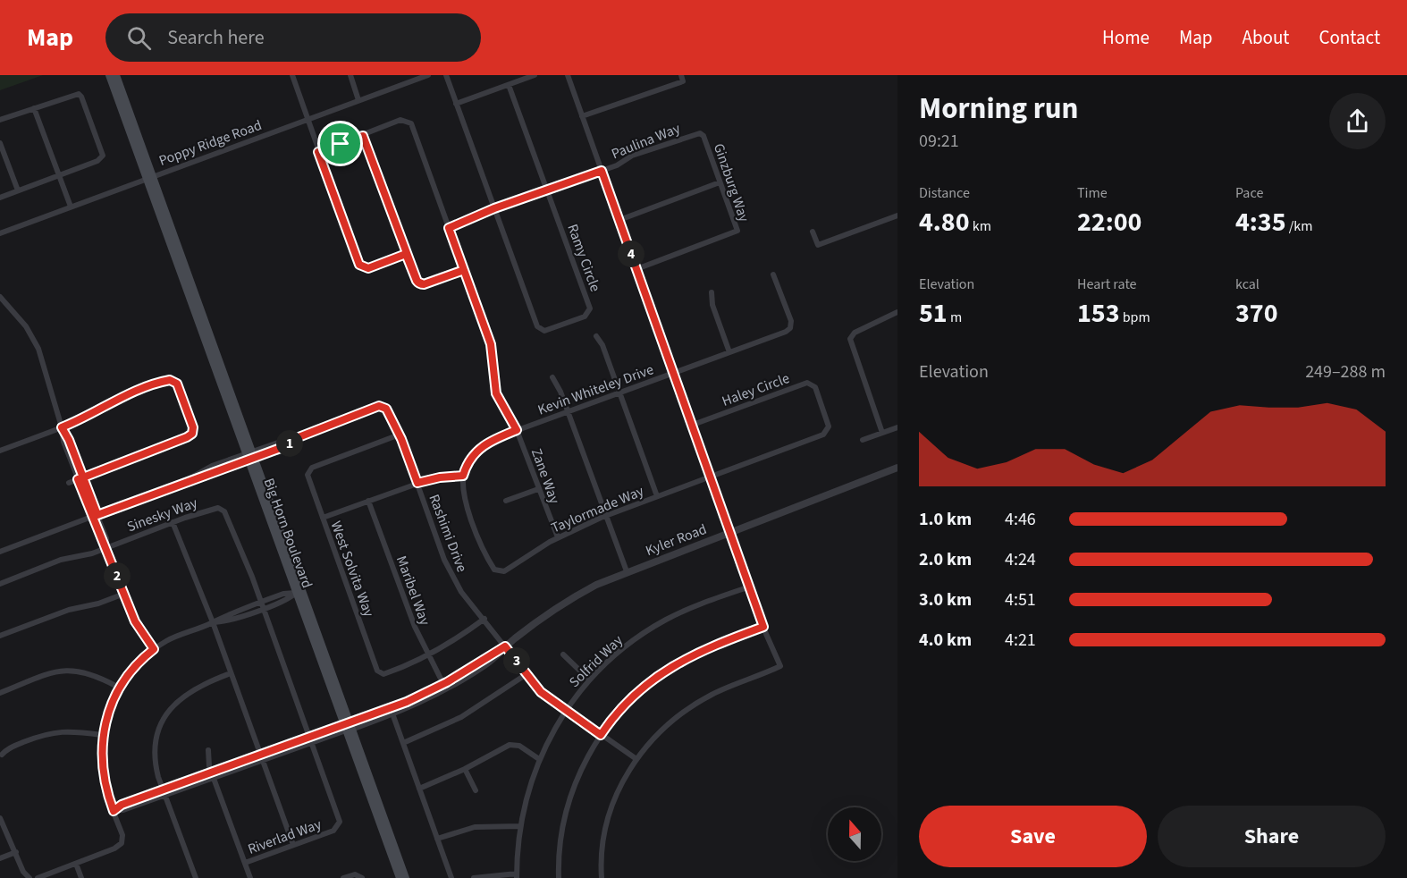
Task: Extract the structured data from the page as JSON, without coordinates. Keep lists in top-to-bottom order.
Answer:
{
  "streets": {
    "main road": ["Big Horn Boulevard"],
    "street": [
      "Paulina Way",
      "Poppy Ridge Road",
      "Ginzburg Way",
      "Ramy Circle",
      "Kevin Whiteley Drive",
      "Haley Circle",
      "Zane Way",
      "Taylormade Way",
      "Sinesky Way",
      "Rashimi Drive",
      "Kyler Road",
      "West Solvita Way",
      "Maribel Way",
      "Solfrid Way",
      "Riverlad Way"
    ]
  },
  "crossings": [
    ["Paulina Way", "Ginzburg Way"],
    ["Paulina Way", "Ramy Circle"],
    ["Paulina Way", "Zane Way"],
    ["Poppy Ridge Road", "Big Horn Boulevard"],
    ["Kevin Whiteley Drive", "Zane Way"],
    ["Kevin Whiteley Drive", "Taylormade Way"],
    ["Haley Circle", "Taylormade Way"],
    ["Zane Way", "Taylormade Way"],
    ["Sinesky Way", "Kyler Road"],
    ["Sinesky Way", "Riverlad Way"],
    ["Big Horn Boulevard", "Rashimi Drive"],
    ["Big Horn Boulevard", "Kyler Road"],
    ["Rashimi Drive", "Kyler Road"],
    ["Rashimi Drive", "West Solvita Way"],
    ["Rashimi Drive", "Solfrid Way"],
    ["Kyler Road", "Maribel Way"],
    ["Kyler Road", "Riverlad Way"],
    ["West Solvita Way", "Maribel Way"]
  ],
  "north": "top",
  "page": {
    "header": "Map",
    "search": "Search here",
    "nav": [
      "Home",
      "Map",
      "About",
      "Contact"
    ],
    "heading": ["Morning run", "09:21"],
    "stats": [
      ["Distance", "4.80 km"],
      ["Time", "22:00"],
      ["Pace", "4:35 /km"],
      ["Elevation", "51 m"],
      ["Heart rate", "153 bpm"],
      ["kcal", "370"]
    ],
    "pins": [
      "4",
      "1",
      "2",
      "3"
    ],
    "chart": ["Elevation", "249–288 m"],
    "list": [
      {
        "name": "1.0 km",
        "note": "4:46"
      },
      {
        "name": "2.0 km",
        "note": "4:24"
      },
      {
        "name": "3.0 km",
        "note": "4:51"
      },
      {
        "name": "4.0 km",
        "note": "4:21"
      }
    ],
    "buttons": ["Save", "Share"]
  }
}
